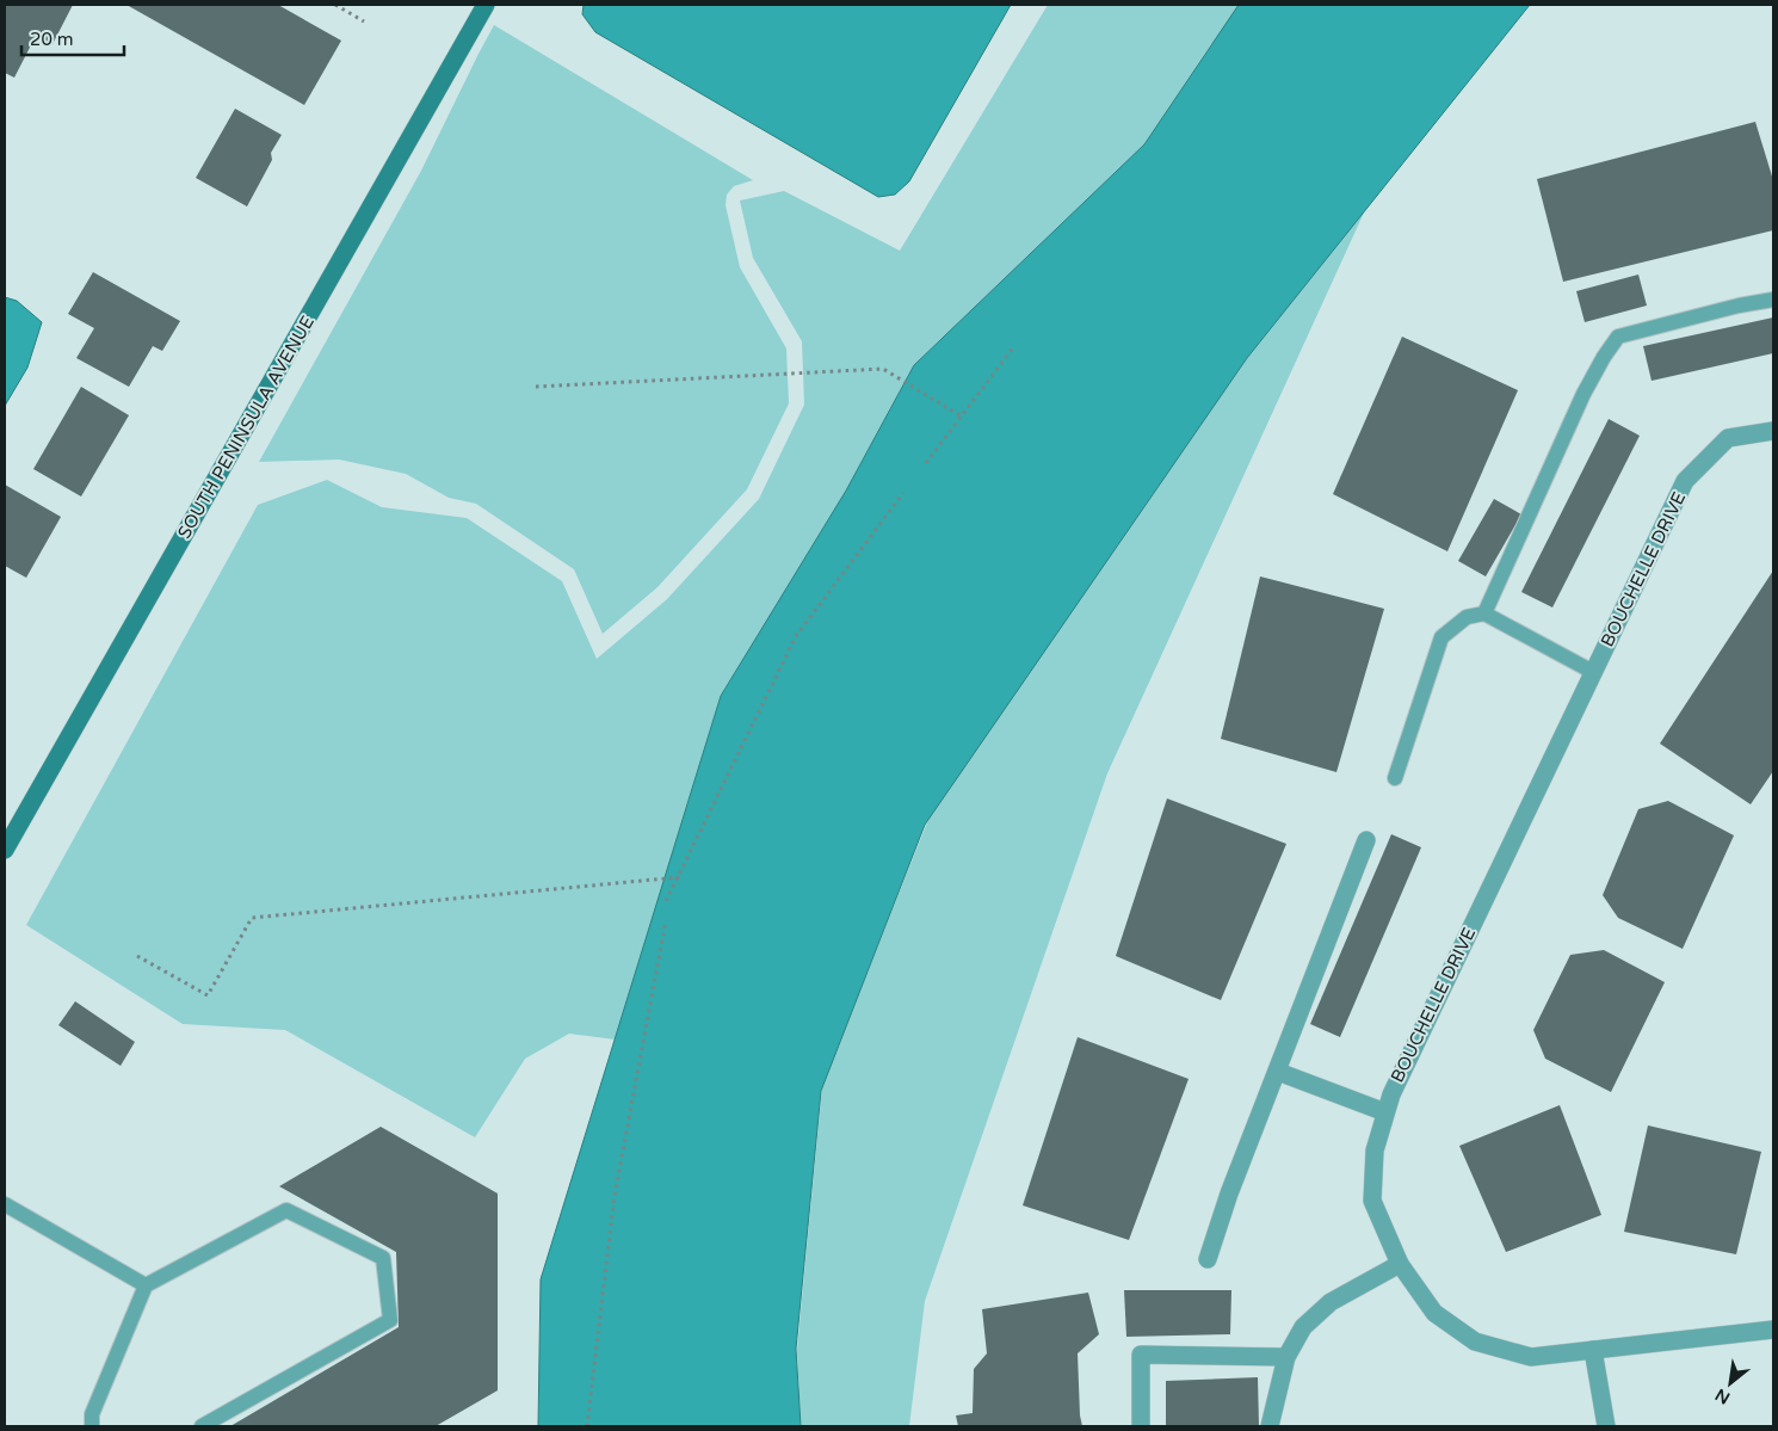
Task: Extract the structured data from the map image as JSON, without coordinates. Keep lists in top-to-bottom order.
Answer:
{
  "streets": {
    "main road": ["SOUTH PENINSULA AVENUE"],
    "street": ["BOUCHELLE DRIVE"]
  },
  "scale_bar": "20 m",
  "north": "bottom left"
}
